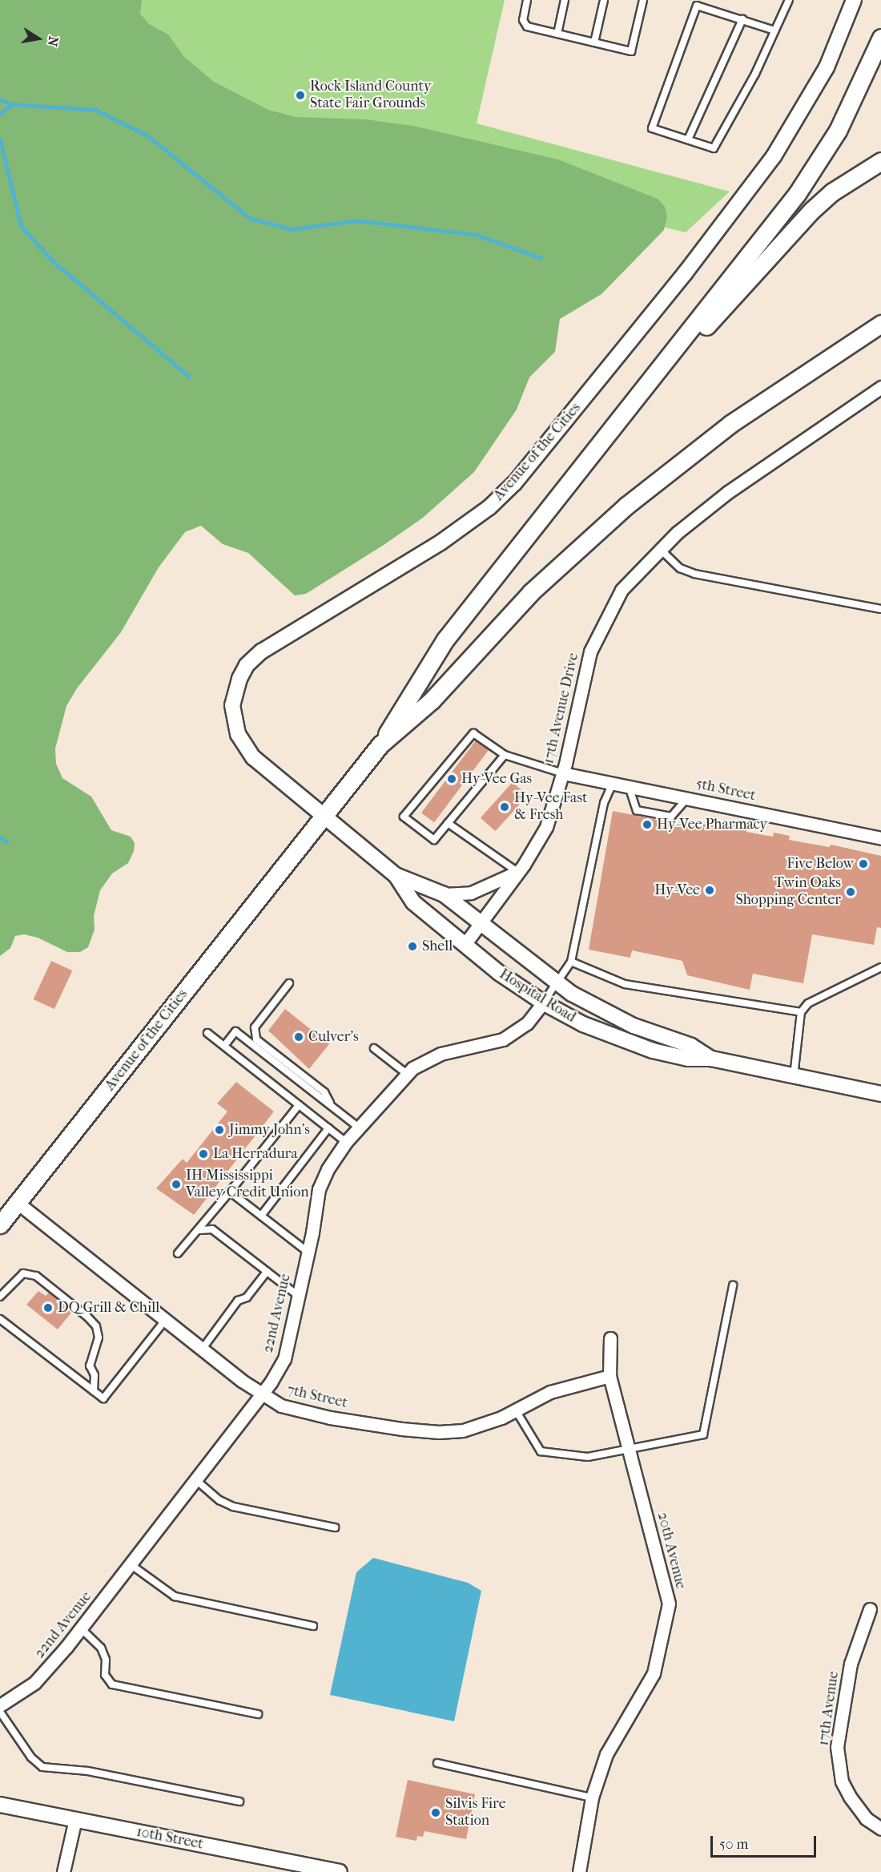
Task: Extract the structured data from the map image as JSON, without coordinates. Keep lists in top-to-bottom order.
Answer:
{
  "streets": {
    "main road": ["Avenue of the Cities"],
    "street": [
      "17th Avenue Drive",
      "5th Street",
      "Hospital Road",
      "22nd Avenue",
      "7th Street",
      "20th Avenue",
      "17th Avenue",
      "10th Street"
    ]
  },
  "crossings": [
    ["Avenue of the Cities", "Hospital Road"],
    ["Avenue of the Cities", "7th Street"],
    ["17th Avenue Drive", "5th Street"],
    ["17th Avenue Drive", "Hospital Road"],
    ["Hospital Road", "22nd Avenue"],
    ["22nd Avenue", "7th Street"],
    ["7th Street", "20th Avenue"]
  ],
  "places": [
    "Rock Island County State Fair Grounds",
    "Hy-Vee Gas",
    "Hy-Vee Fast & Fresh",
    "Hy-Vee Pharmacy",
    "Five Below",
    "Hy-Vee",
    "Twin Oaks Shopping Center",
    "Shell",
    "Culver's",
    "Jimmy John's",
    "La Herradura",
    "IH Mississippi Valley Credit Union",
    "DQ Grill & Chill",
    "Silvis Fire Station"
  ],
  "scale_bar": "50 m",
  "north": "right"
}
